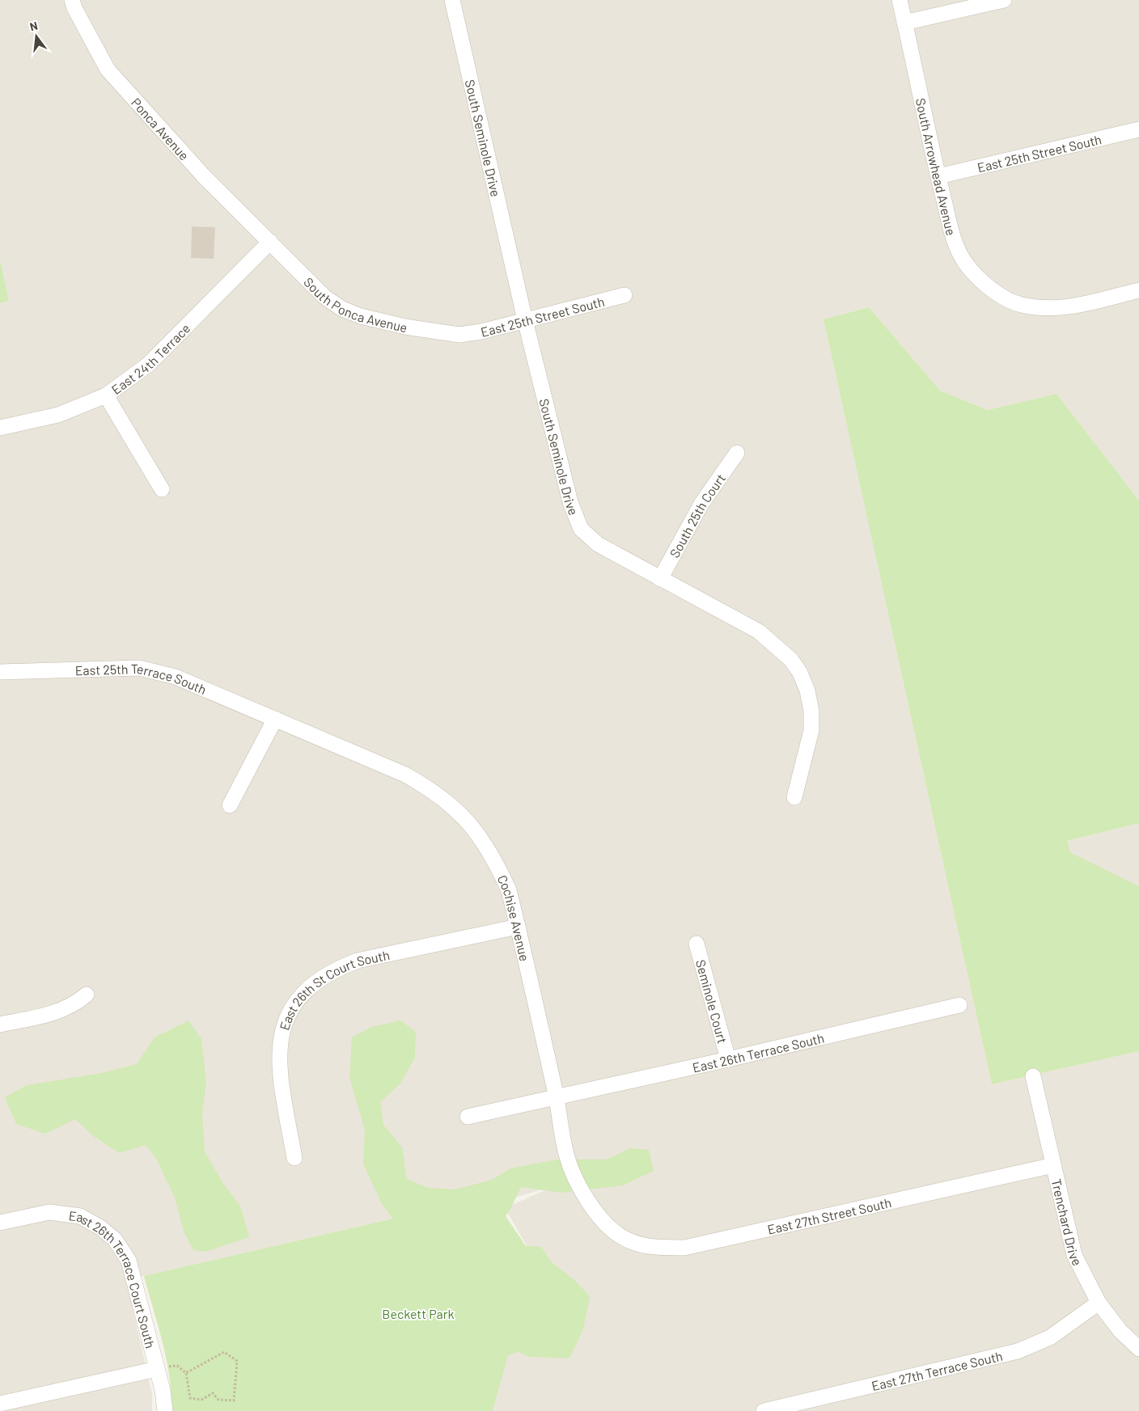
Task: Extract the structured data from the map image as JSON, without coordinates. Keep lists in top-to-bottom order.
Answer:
{
  "streets": {
    "street": [
      "Ponca Avenue",
      "South Seminole Drive",
      "East 25th Street South",
      "South Arrowhead Avenue",
      "South Ponca Avenue",
      "East 24th Terrace",
      "South 25th Court",
      "East 25th Terrace South",
      "Cochise Avenue",
      "East 26th St Court South",
      "Seminole Court",
      "East 26th Terrace South",
      "East 27th Street South",
      "Trenchard Drive",
      "East 26th Terrace Court South",
      "East 27th Terrace South"
    ]
  },
  "crossings": [
    ["Ponca Avenue", "South Ponca Avenue"],
    ["Ponca Avenue", "East 24th Terrace"],
    ["South Seminole Drive", "East 25th Street South"],
    ["South Seminole Drive", "South 25th Court"],
    ["East 25th Street South", "South Arrowhead Avenue"],
    ["East 25th Street South", "South Ponca Avenue"],
    ["South Ponca Avenue", "East 24th Terrace"],
    ["East 25th Terrace South", "Cochise Avenue"],
    ["Cochise Avenue", "East 26th St Court South"],
    ["Cochise Avenue", "East 26th Terrace South"],
    ["Cochise Avenue", "East 27th Street South"],
    ["Seminole Court", "East 26th Terrace South"],
    ["East 27th Street South", "Trenchard Drive"],
    ["Trenchard Drive", "East 27th Terrace South"]
  ],
  "parks": ["Beckett Park"],
  "north": "top"
}
